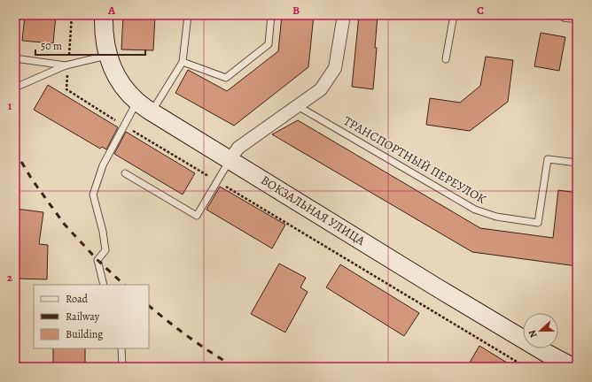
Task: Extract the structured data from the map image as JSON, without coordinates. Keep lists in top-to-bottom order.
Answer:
{
  "streets": {
    "main road": ["ВОКЗАЛЬНАЯ УЛИЦА"],
    "lane": ["ТРАНСПОРТНЫЙ ПЕРЕУЛОК"]
  },
  "legend": ["Road", "Railway", "Building"],
  "scale_bar": "50 m",
  "north": "left",
  "grid": {
    "columns": ["A", "B", "C"],
    "rows": ["1", "2"]
  }
}
